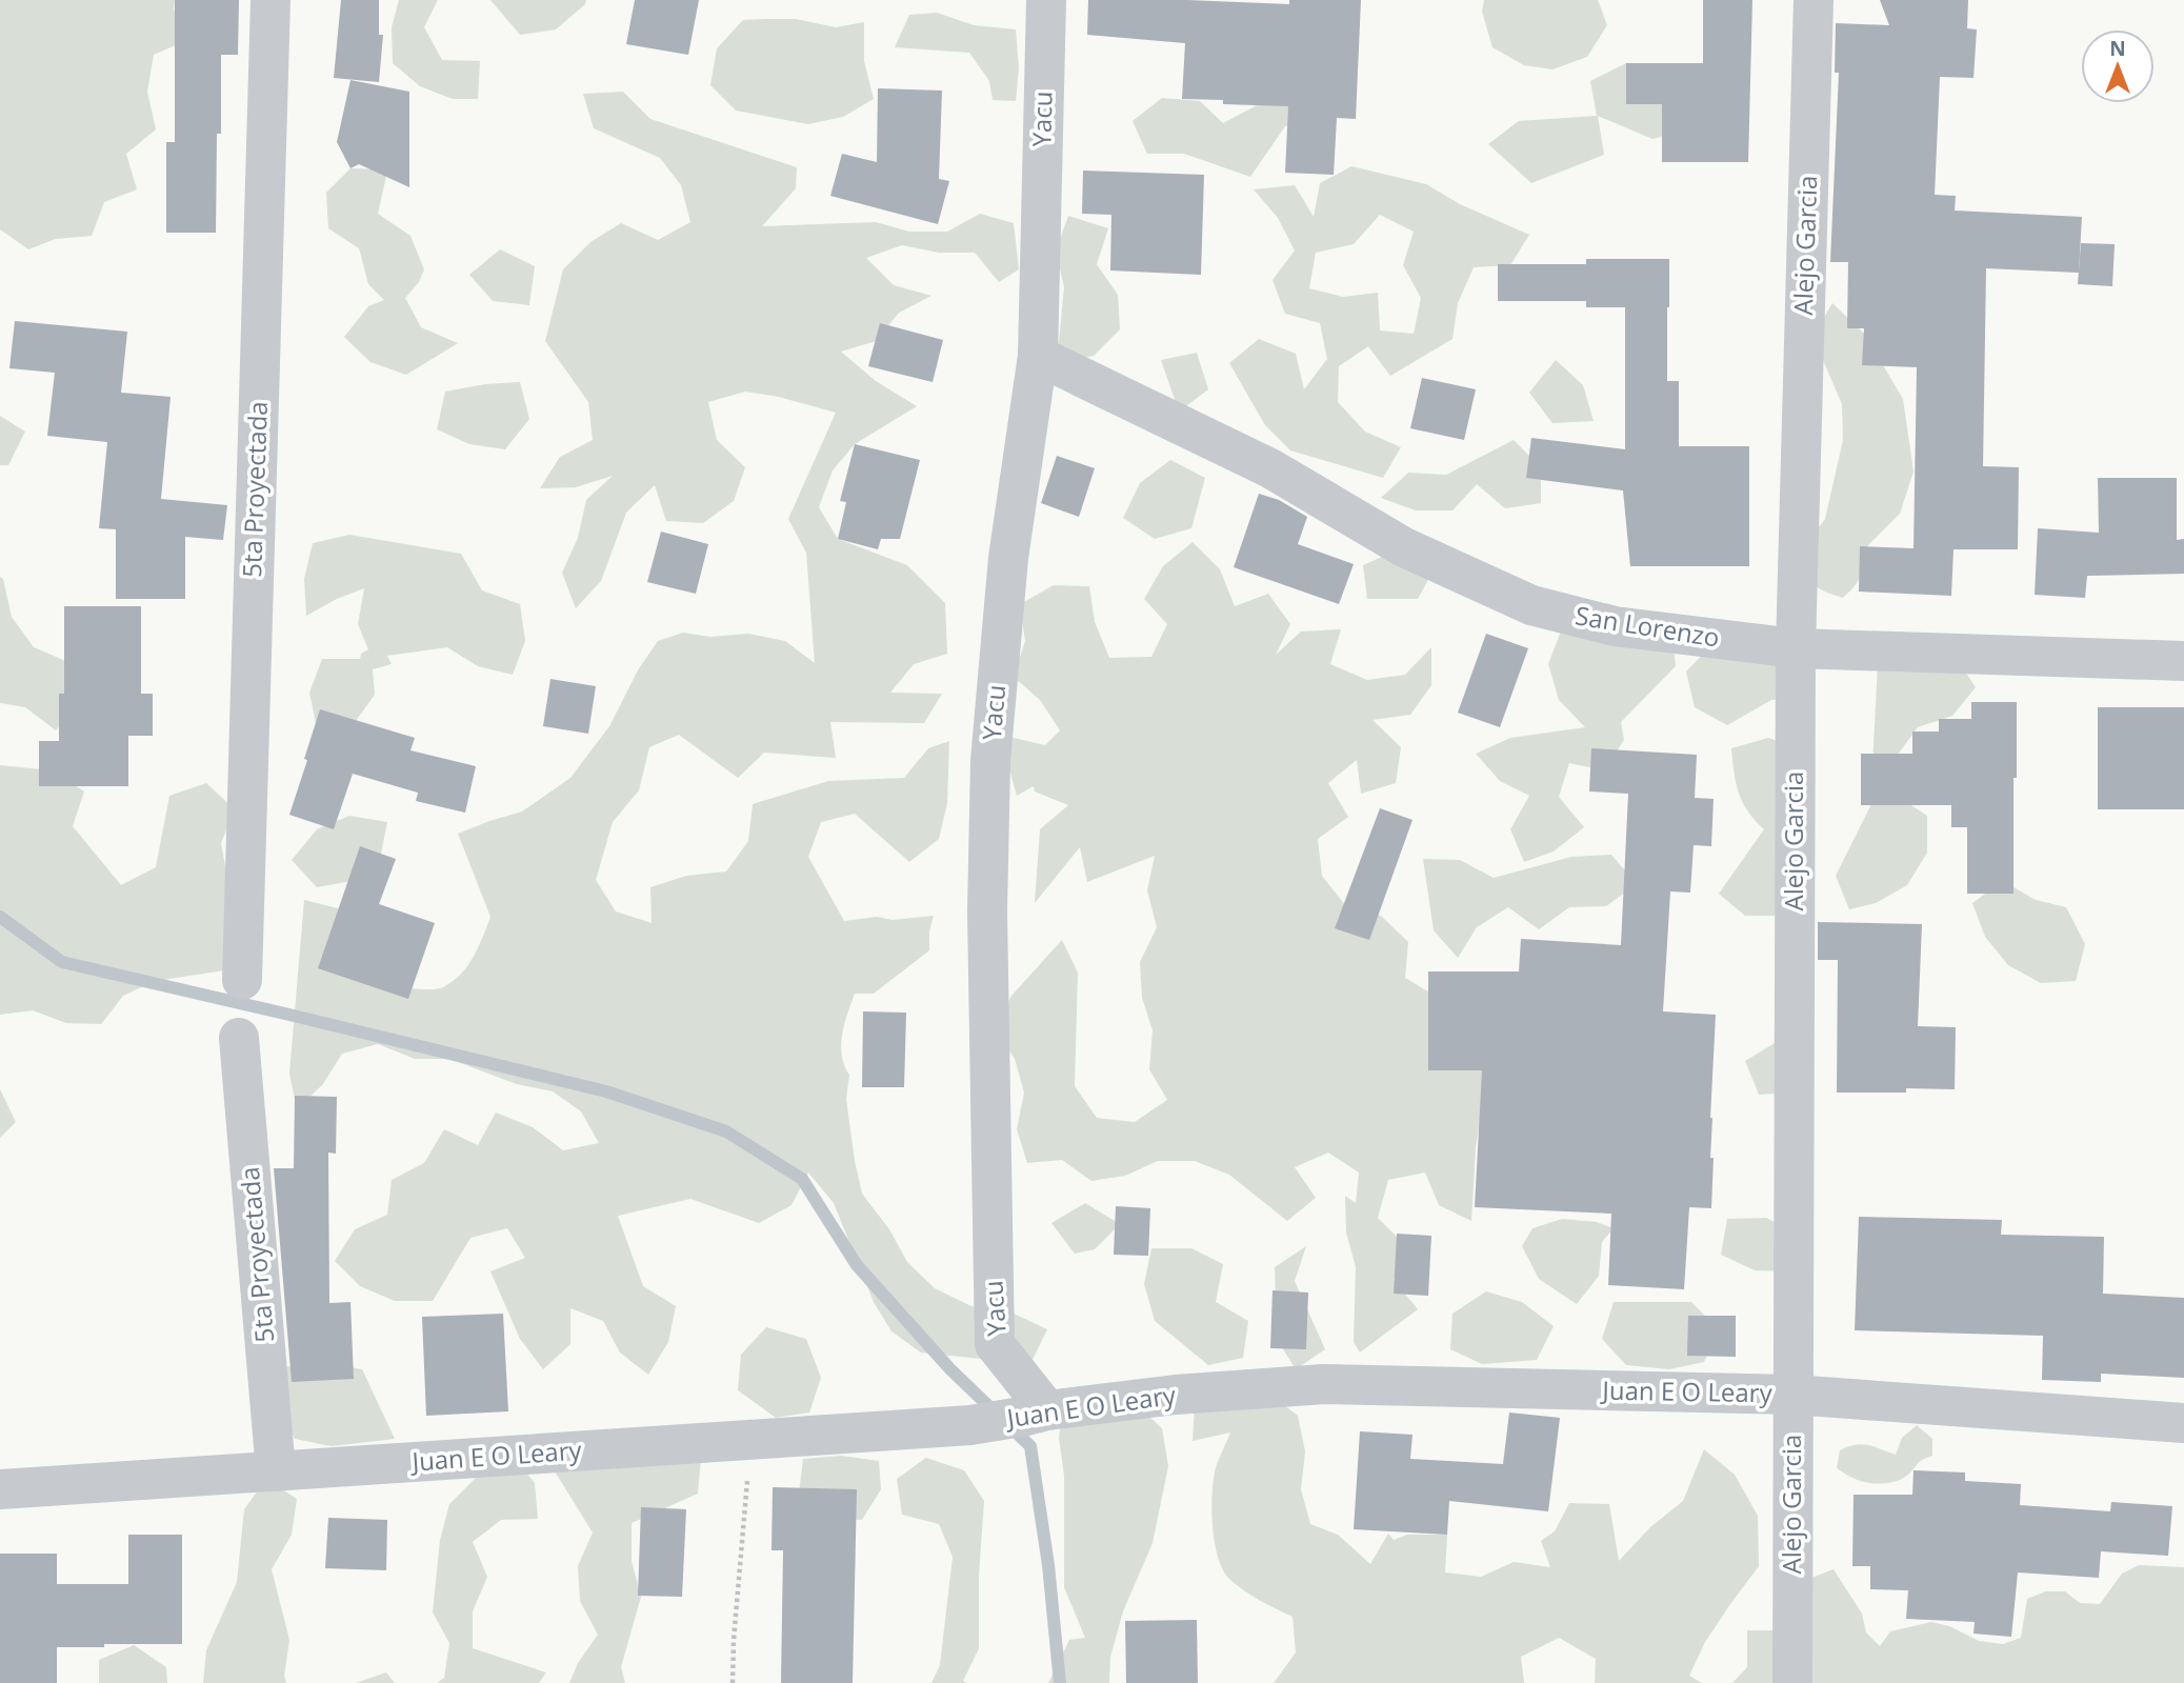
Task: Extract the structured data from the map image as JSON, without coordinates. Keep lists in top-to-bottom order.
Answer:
{
  "streets": {
    "street": [
      "Yacu",
      "Alejo Garcia",
      "5ta Proyectada",
      "San Lorenzo",
      "Juan E O Leary"
    ]
  },
  "crossings": [
    ["Yacu", "San Lorenzo"],
    ["Yacu", "Juan E O Leary"],
    ["Alejo Garcia", "San Lorenzo"],
    ["Alejo Garcia", "Juan E O Leary"],
    ["5ta Proyectada", "Juan E O Leary"]
  ],
  "north": "top"
}
